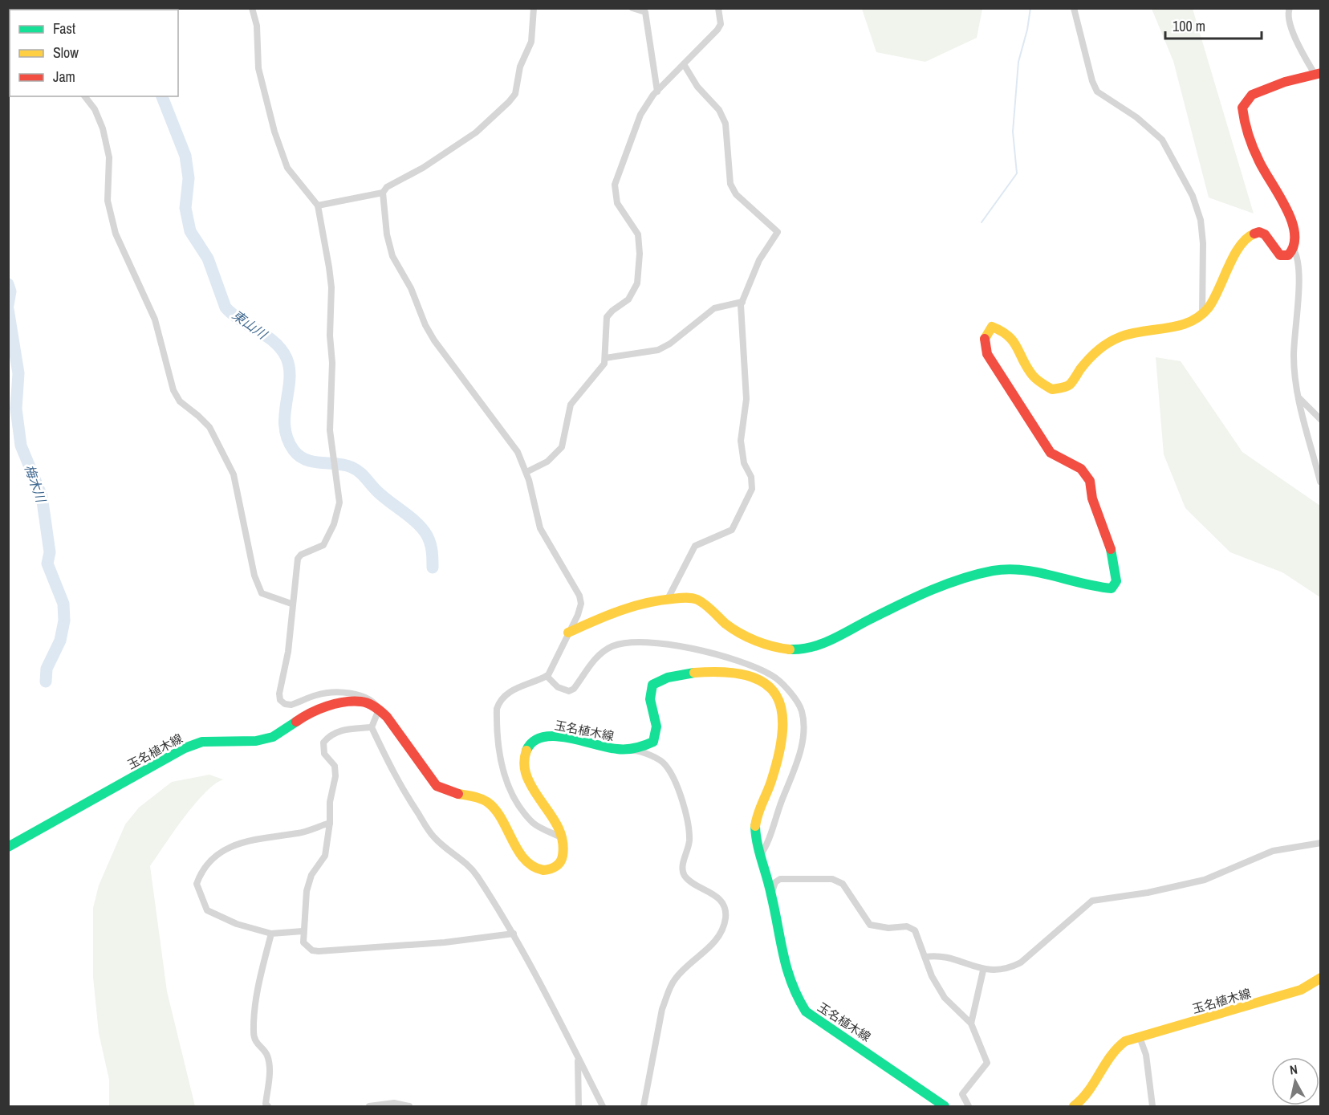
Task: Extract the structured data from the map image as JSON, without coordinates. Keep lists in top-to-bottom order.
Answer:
{
  "streets": {
    "main road": ["玉名植木線"]
  },
  "water": ["東山川", "梅木川"],
  "legend": ["Fast", "Slow", "Jam"],
  "scale_bar": "100 m",
  "north": "top"
}
